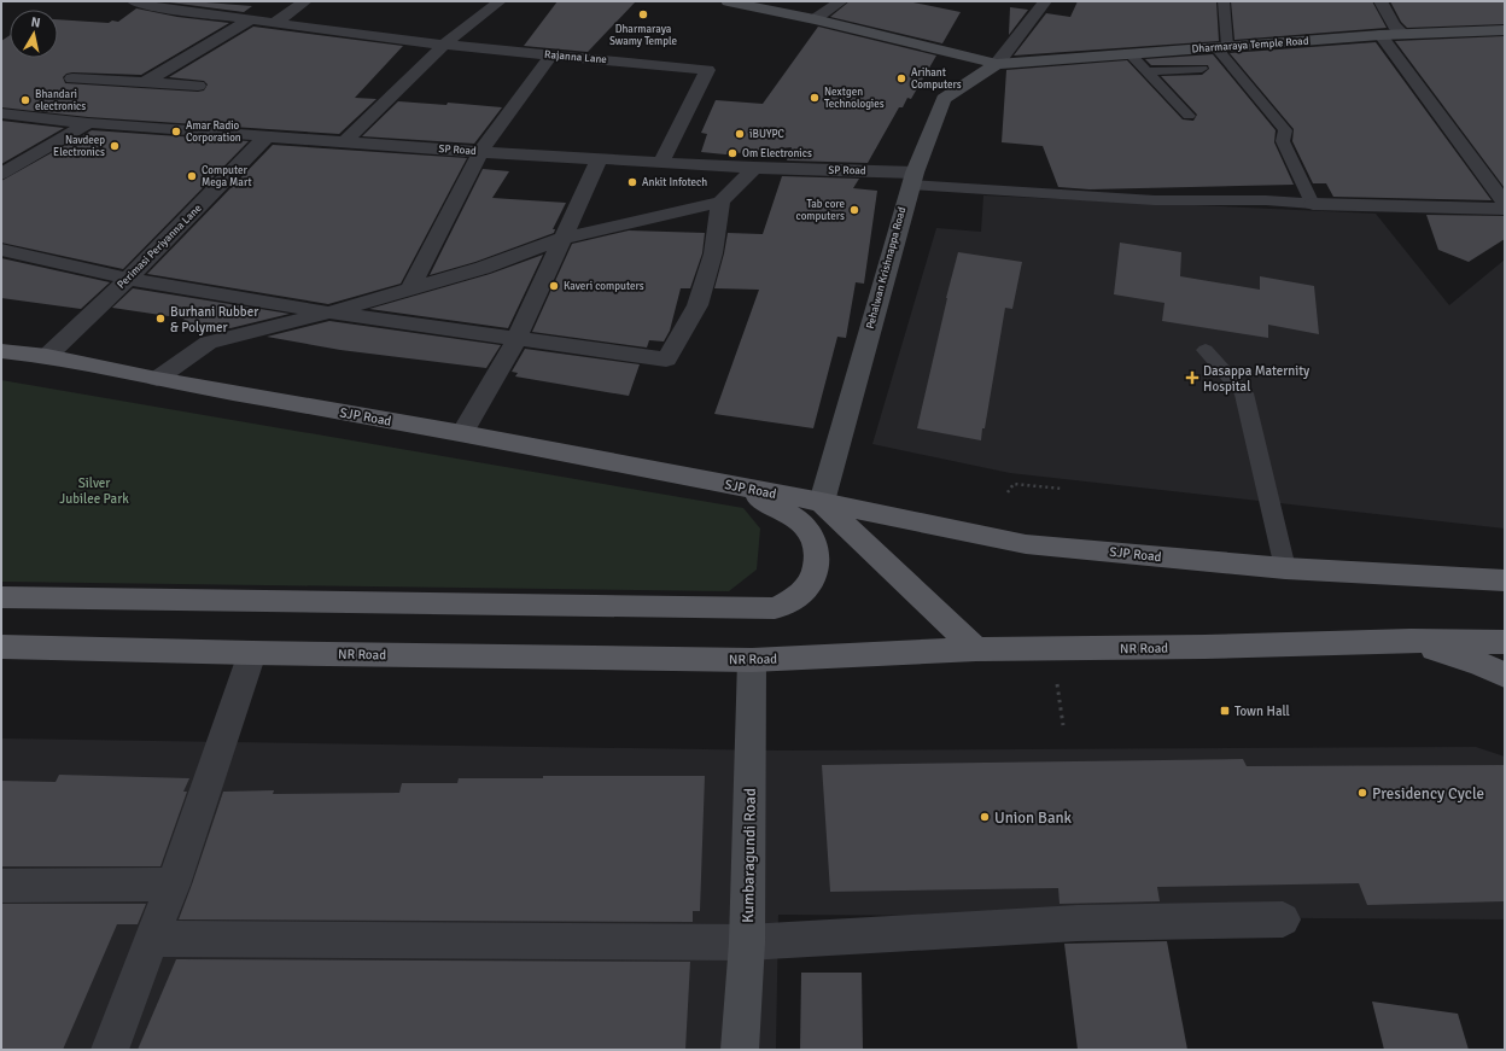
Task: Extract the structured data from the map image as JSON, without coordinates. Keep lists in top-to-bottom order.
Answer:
{
  "streets": {
    "main road": [
      "Dharmaraya Temple Road",
      "Pehalwan Krishnappa Road",
      "SJP Road",
      "NR Road",
      "Kumbaragundi Road"
    ],
    "street": ["Rajanna Lane", "SP Road", "Perimasi Periyanna Lane"]
  },
  "crossings": [
    ["Dharmaraya Temple Road", "Pehalwan Krishnappa Road"],
    ["Rajanna Lane", "SP Road"],
    ["SP Road", "Perimasi Periyanna Lane"],
    ["SP Road", "Pehalwan Krishnappa Road"],
    ["Perimasi Periyanna Lane", "SJP Road"],
    ["Pehalwan Krishnappa Road", "SJP Road"],
    ["NR Road", "Kumbaragundi Road"]
  ],
  "parks": ["Silver Jubilee Park"],
  "places": {
    "other": [
      "Dharmaraya Swamy Temple",
      "Arihant Computers",
      "Nextgen Technologies",
      "Bhandari electronics",
      "Amar Radio Corporation",
      "iBUYPC",
      "Navdeep Electronics",
      "Om Electronics",
      "Computer Mega Mart",
      "Ankit Infotech",
      "Tab core computers",
      "Kaveri computers",
      "Burhani Rubber & Polymer",
      "Presidency Cycle",
      "Union Bank"
    ],
    "health": ["Dasappa Maternity Hospital"],
    "transit": ["Town Hall"]
  },
  "north": "top"
}
